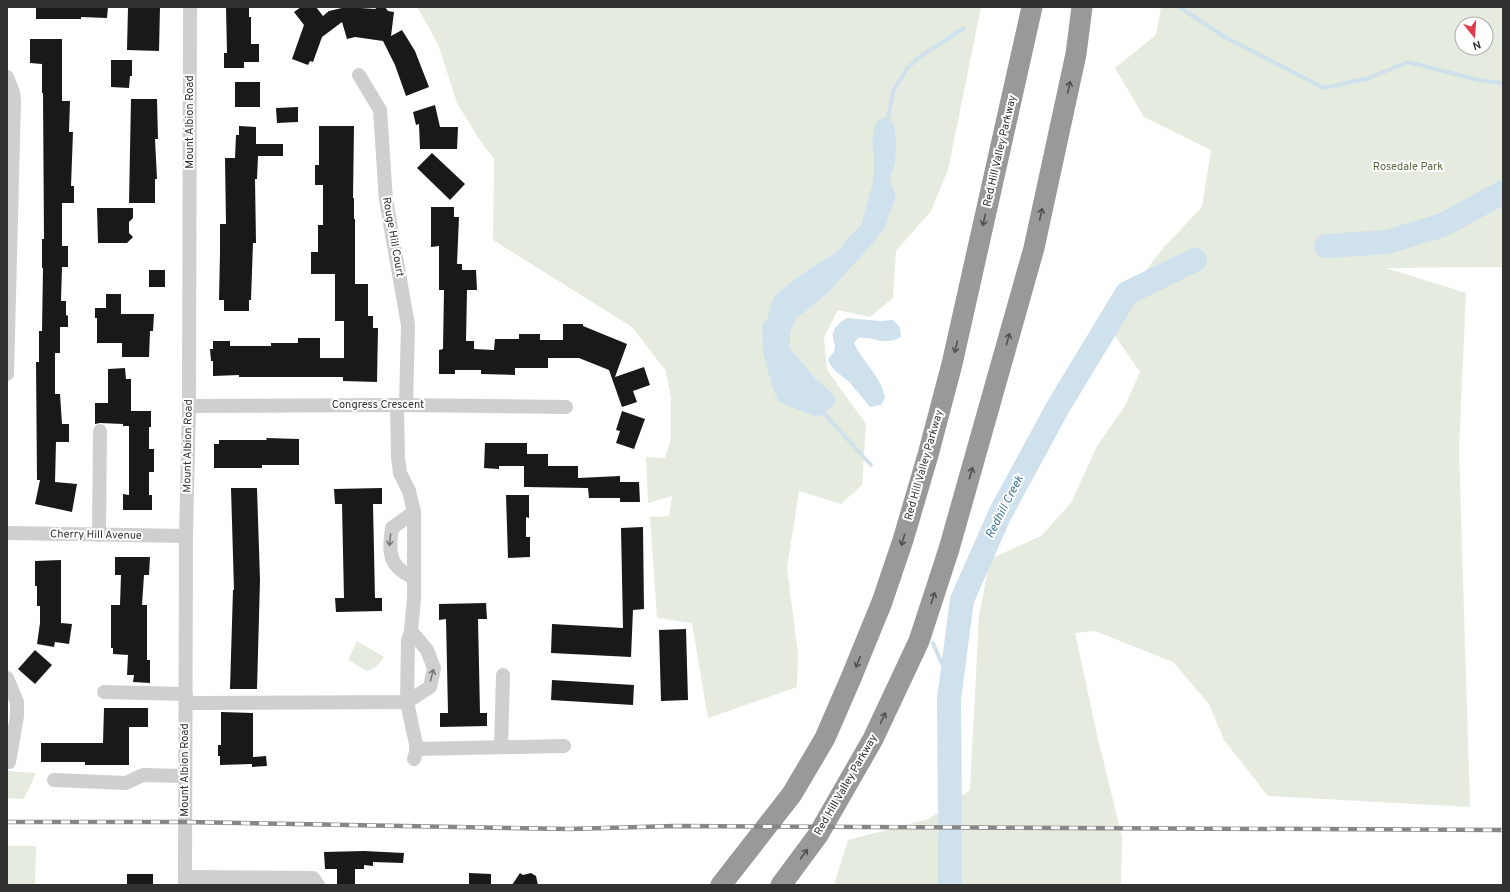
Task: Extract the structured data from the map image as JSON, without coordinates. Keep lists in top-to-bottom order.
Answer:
{
  "streets": {
    "highway": ["Red Hill Valley Parkway"],
    "street": [
      "Mount Albion Road",
      "Rouge Hill Court",
      "Congress Crescent",
      "Cherry Hill Avenue"
    ]
  },
  "crossings": [
    ["Mount Albion Road", "Congress Crescent"],
    ["Mount Albion Road", "Cherry Hill Avenue"],
    ["Rouge Hill Court", "Congress Crescent"]
  ],
  "water": ["Redhill Creek"],
  "parks": ["Rosedale Park"],
  "north": "bottom"
}
